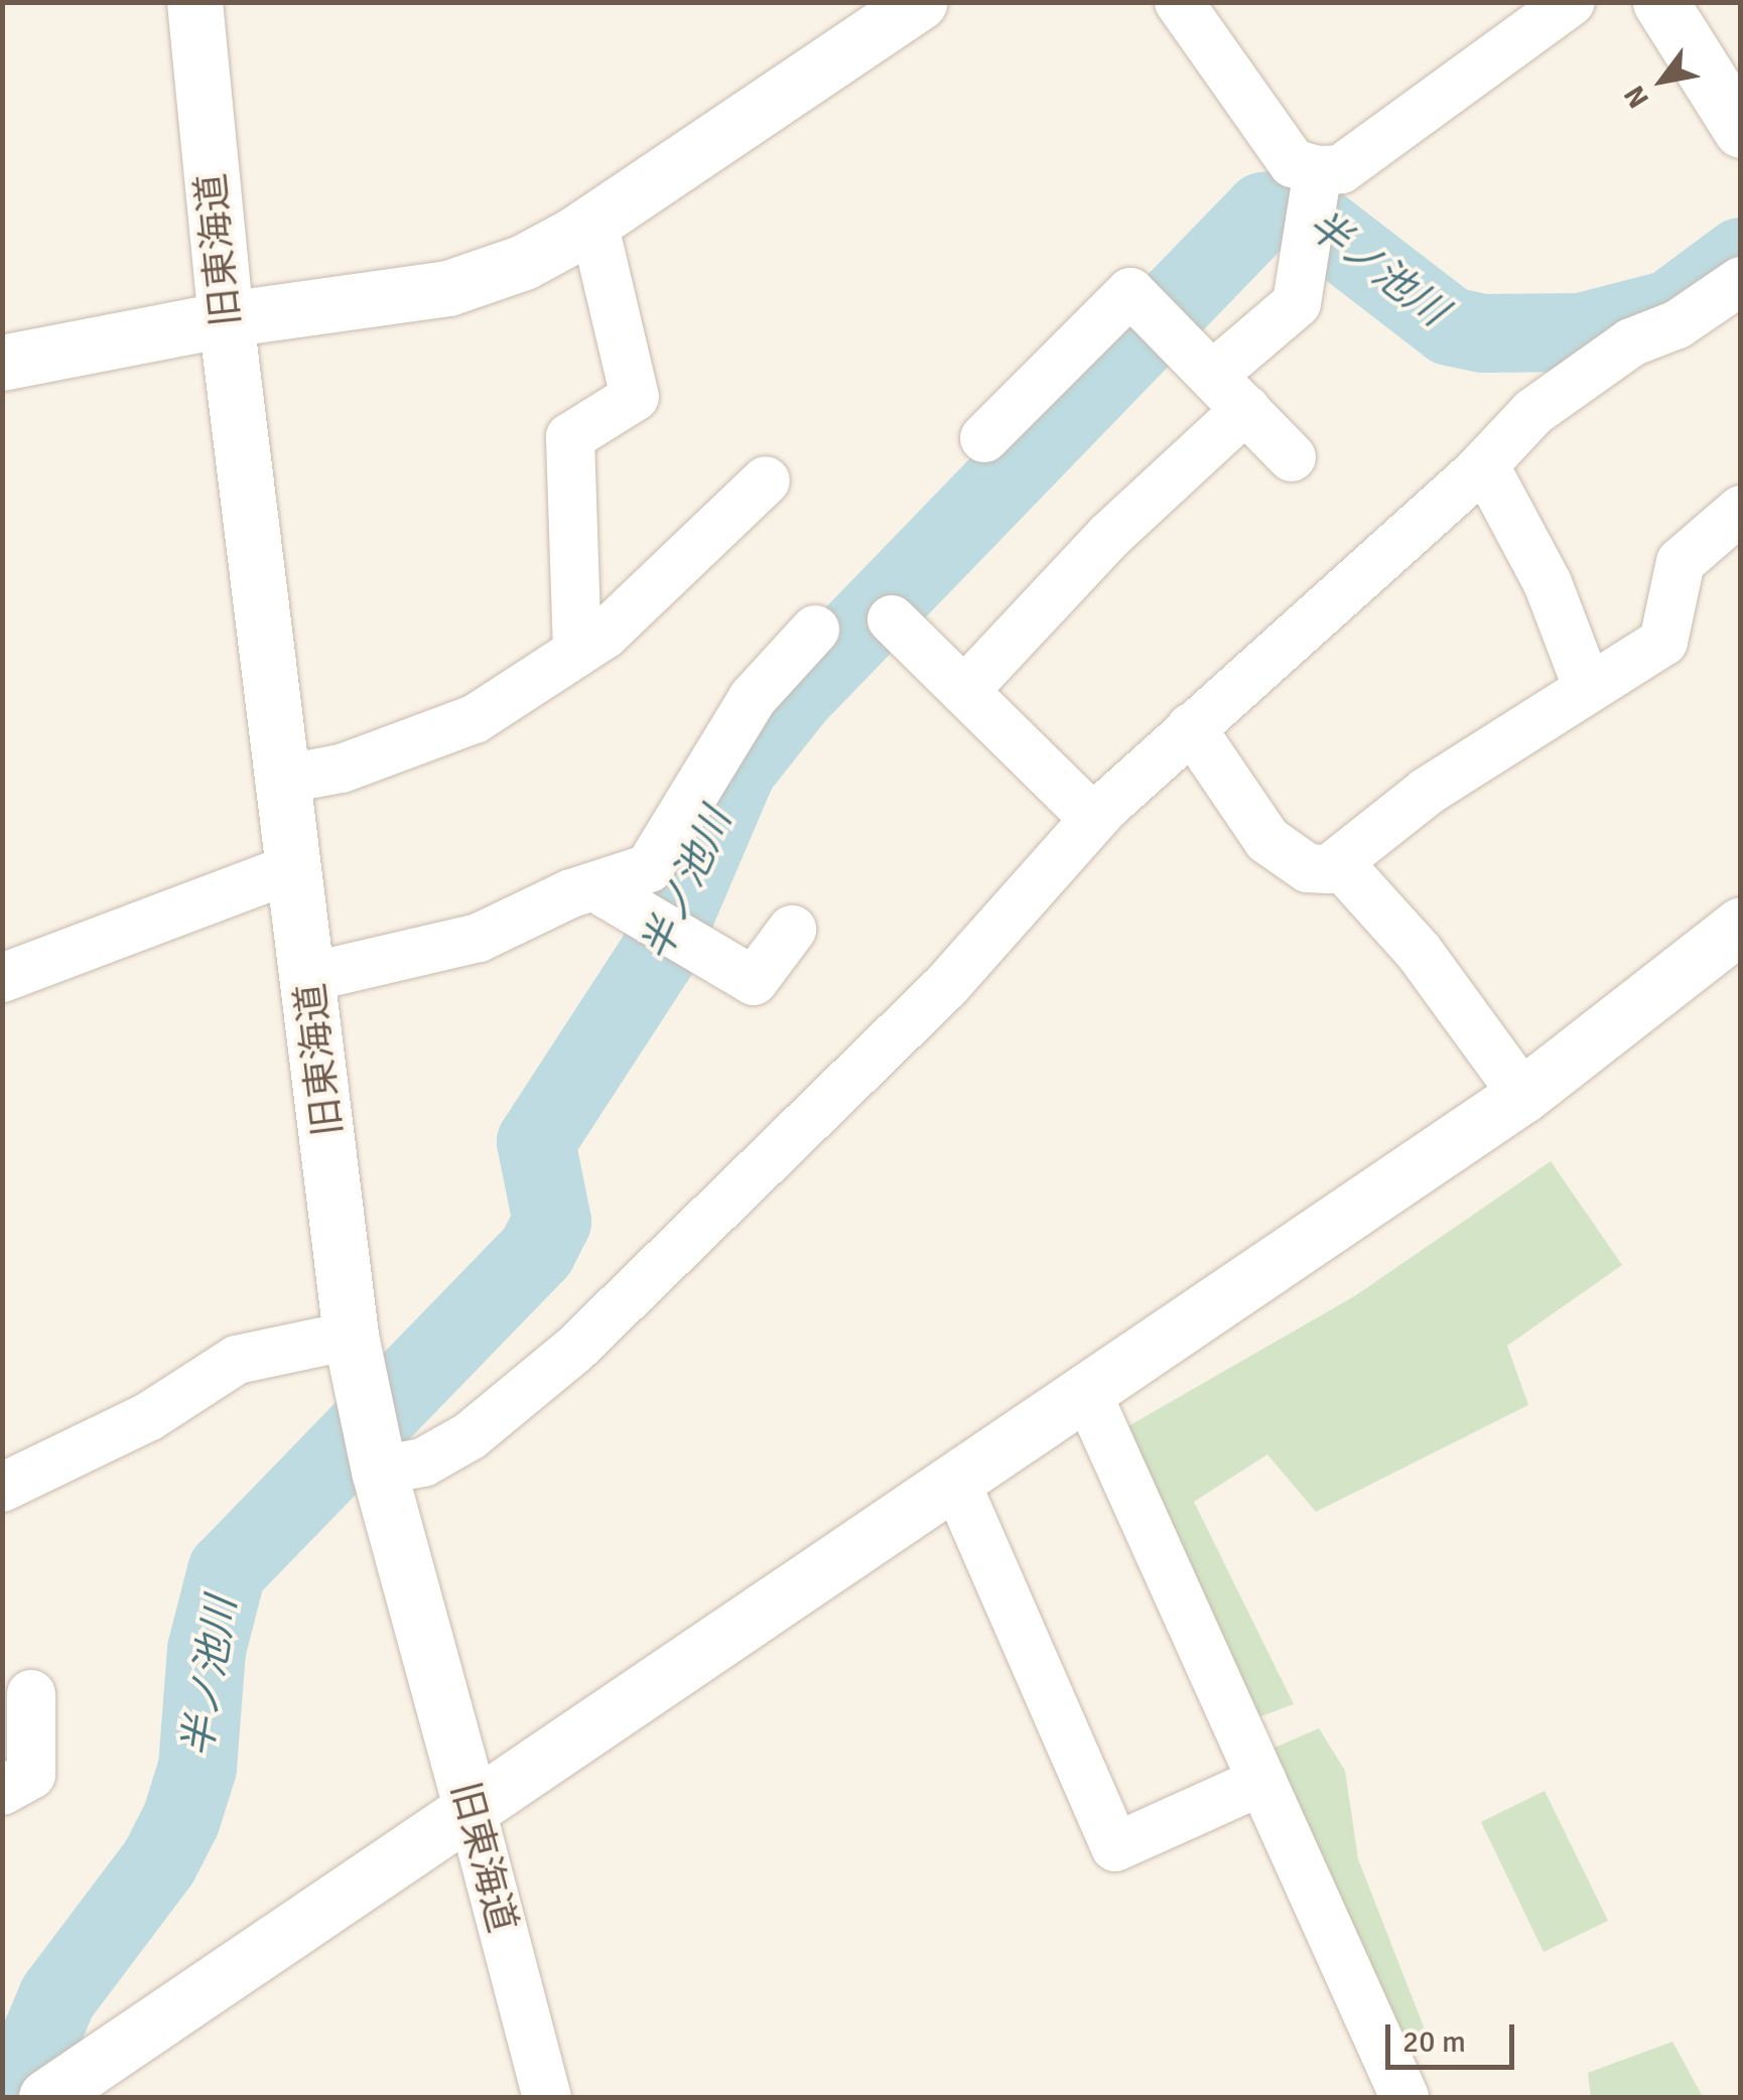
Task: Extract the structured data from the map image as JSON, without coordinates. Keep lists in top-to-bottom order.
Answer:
{
  "streets": {
    "street": ["旧東海道"]
  },
  "water": ["半ノ池川"],
  "scale_bar": "20 m",
  "north": "bottom left"
}
